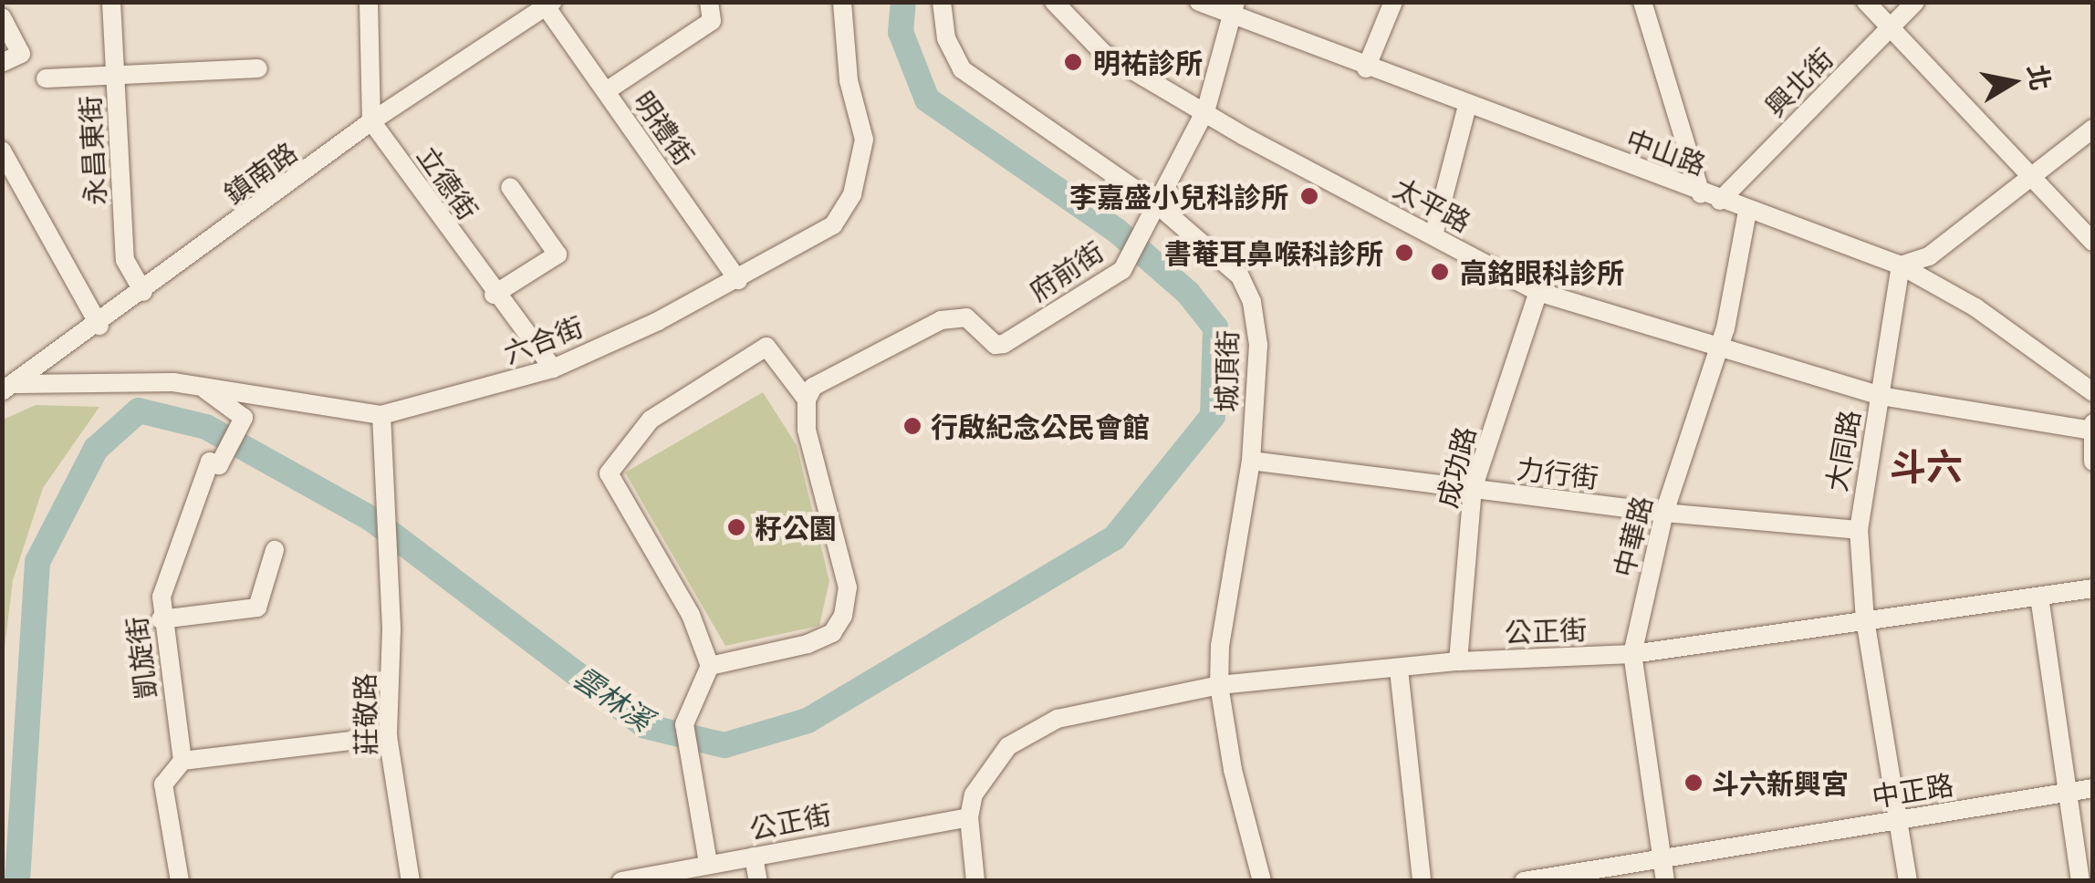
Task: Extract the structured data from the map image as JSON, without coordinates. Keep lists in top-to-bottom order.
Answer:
{
  "streets": {
    "street": [
      "興北街",
      "明禮街",
      "永昌東街",
      "中山路",
      "鎮南路",
      "立德街",
      "太平路",
      "府前街",
      "六合街",
      "城頂街",
      "大同路",
      "成功路",
      "力行街",
      "中華路",
      "公正街",
      "凱旋街",
      "莊敬路",
      "中正路"
    ]
  },
  "crossings": [
    ["興北街", "中山路"],
    ["明禮街", "鎮南路"],
    ["明禮街", "六合街"],
    ["永昌東街", "鎮南路"],
    ["中山路", "府前街"],
    ["中山路", "大同路"],
    ["中山路", "中華路"],
    ["鎮南路", "立德街"],
    ["鎮南路", "六合街"],
    ["立德街", "六合街"],
    ["太平路", "府前街"],
    ["太平路", "大同路"],
    ["太平路", "成功路"],
    ["太平路", "中華路"],
    ["府前街", "城頂街"],
    ["六合街", "凱旋街"],
    ["六合街", "莊敬路"],
    ["城頂街", "力行街"],
    ["城頂街", "公正街"],
    ["大同路", "力行街"],
    ["大同路", "公正街"],
    ["大同路", "中正路"],
    ["成功路", "力行街"],
    ["成功路", "公正街"],
    ["力行街", "中華路"],
    ["中華路", "公正街"],
    ["中華路", "中正路"]
  ],
  "districts": ["斗六"],
  "water": ["雲林溪"],
  "places": [
    "明祐診所",
    "李嘉盛小兒科診所",
    "書菴耳鼻喉科診所",
    "高銘眼科診所",
    "行啟紀念公民會館",
    "籽公園",
    "斗六新興宮"
  ],
  "north": "right"
}
